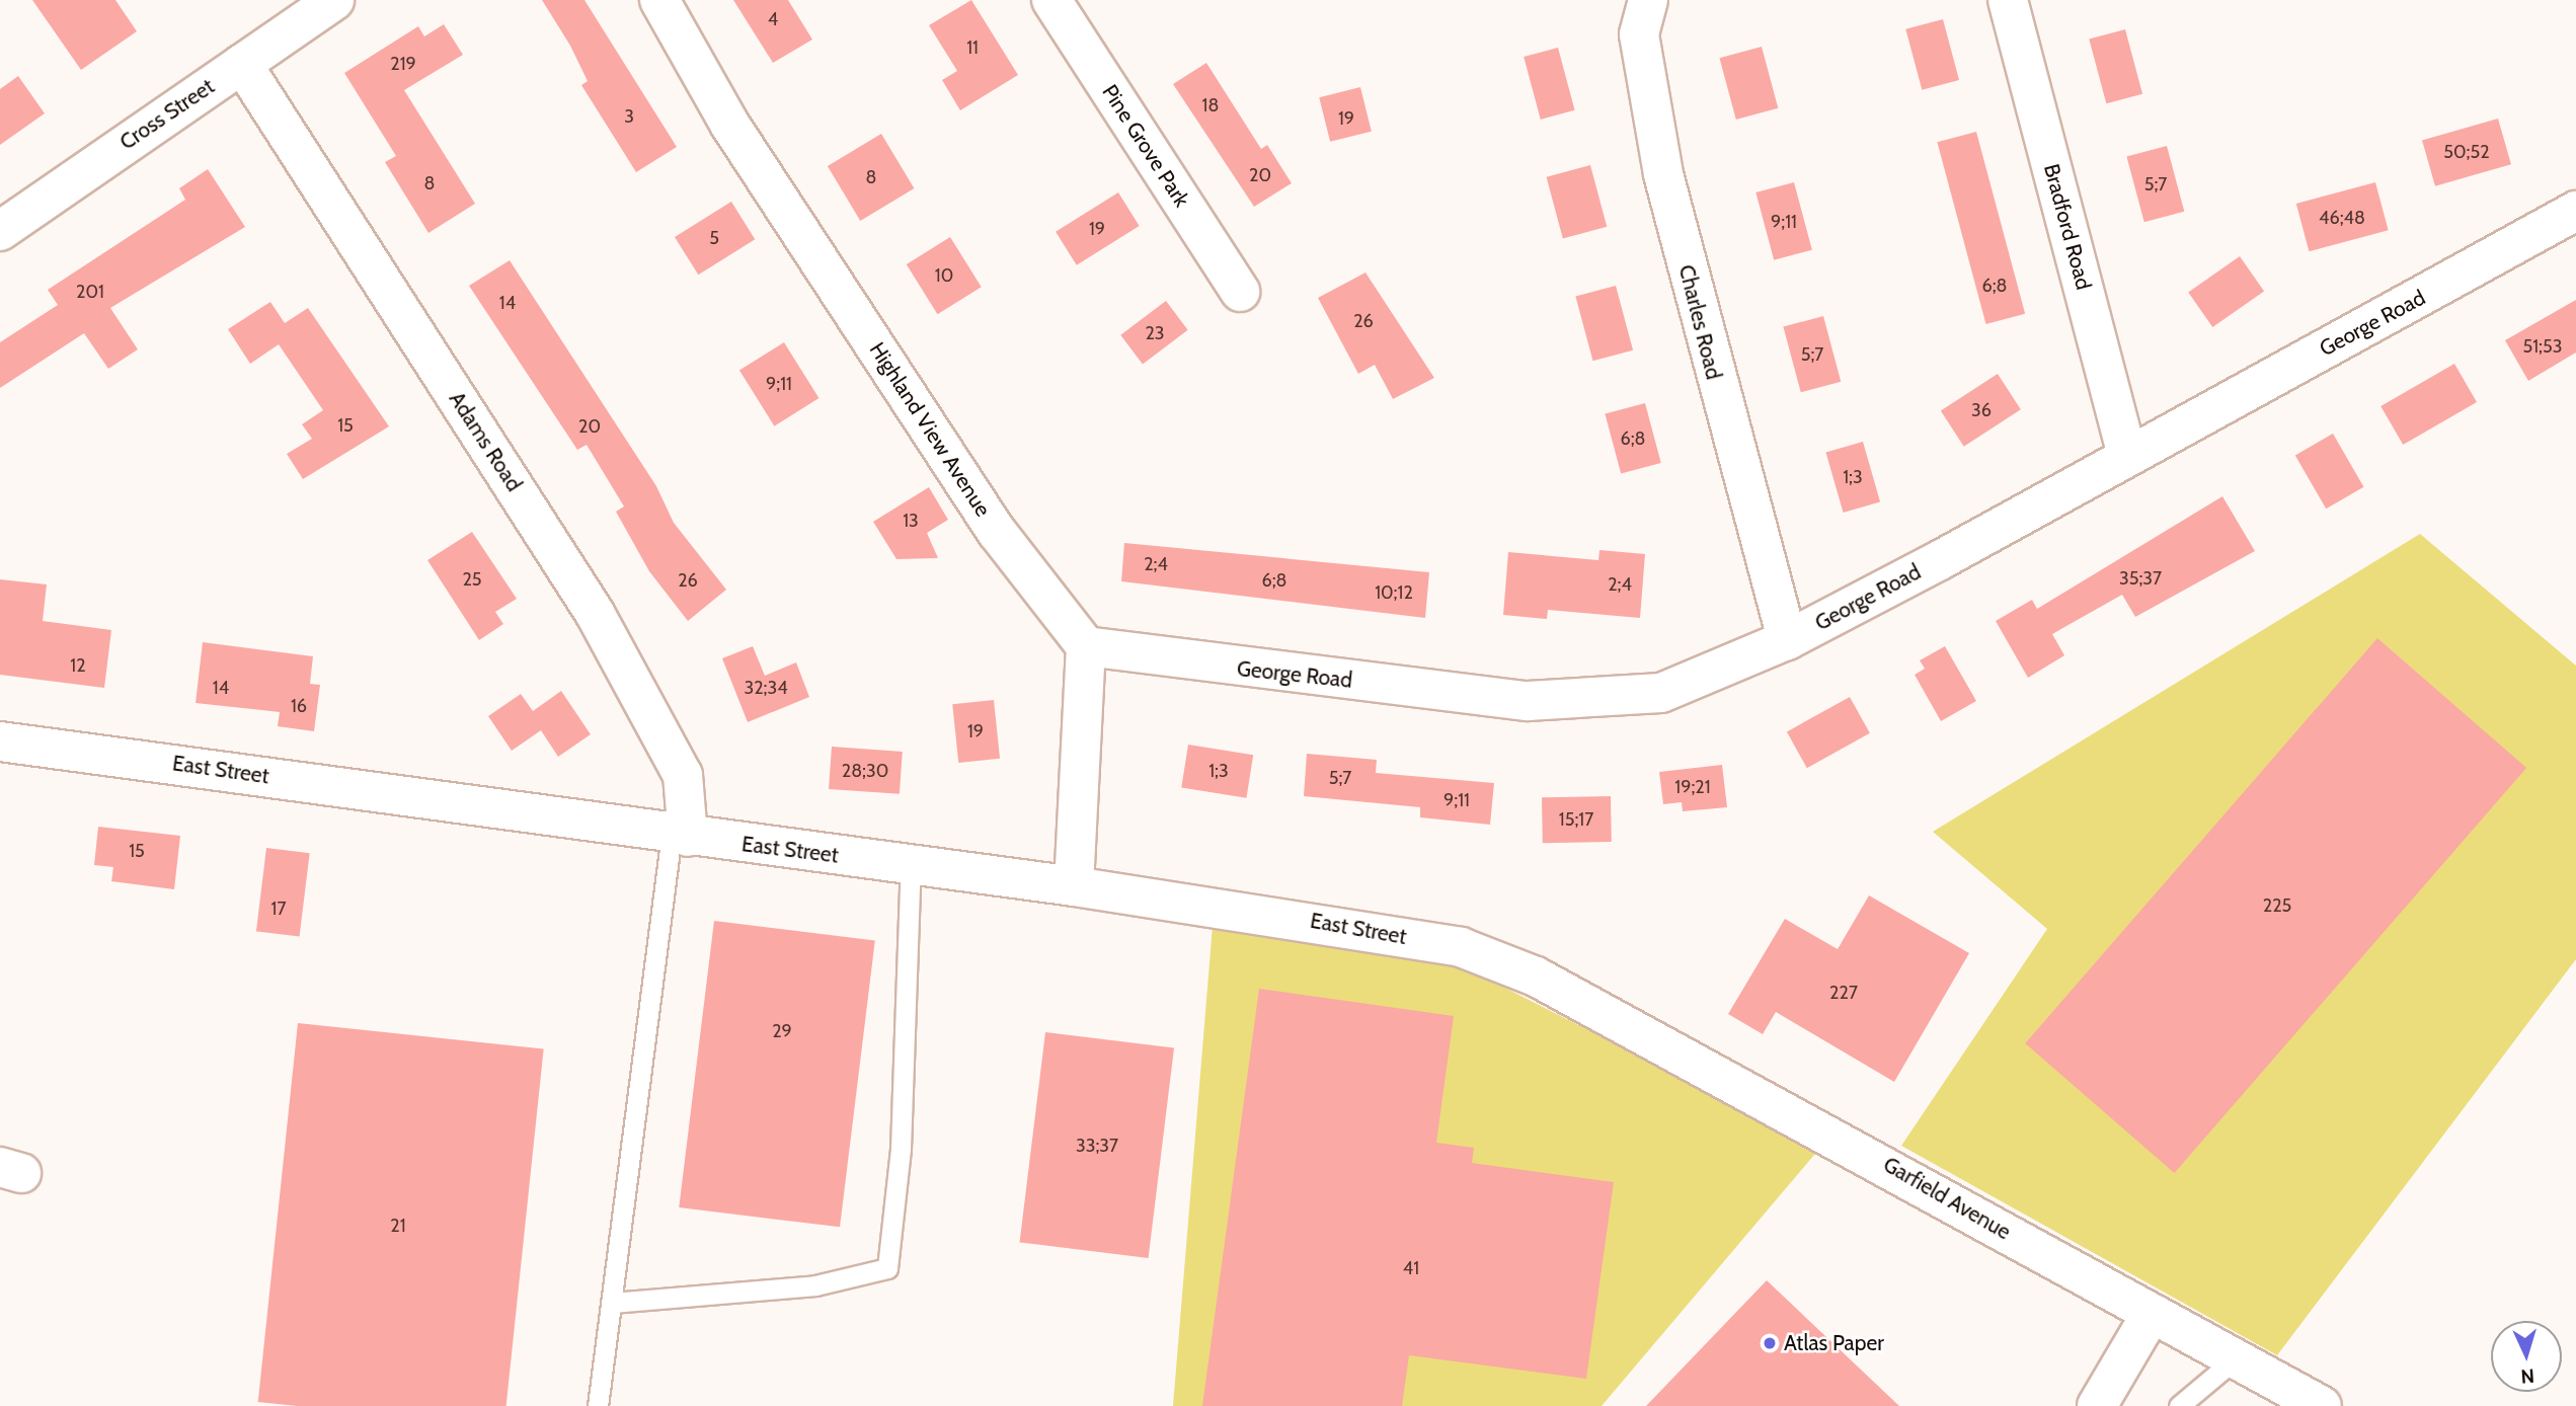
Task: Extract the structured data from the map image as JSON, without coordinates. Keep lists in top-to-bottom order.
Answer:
{
  "streets": {
    "street": [
      "Cross Street",
      "Pine Grove Park",
      "Bradford Road",
      "Charles Road",
      "George Road",
      "Highland View Avenue",
      "Adams Road",
      "East Street",
      "Garfield Avenue"
    ]
  },
  "crossings": [
    ["Cross Street", "Adams Road"],
    ["Bradford Road", "George Road"],
    ["Charles Road", "George Road"],
    ["George Road", "Highland View Avenue"],
    ["Adams Road", "East Street"],
    ["East Street", "Garfield Avenue"]
  ],
  "places": ["Atlas Paper"],
  "house_numbers": [
    "4",
    "11",
    "219",
    "18",
    "3",
    "19",
    "50;52",
    "20",
    "8",
    "8",
    "5;7",
    "46;48",
    "9;11",
    "19",
    "5",
    "10",
    "6;8",
    "201",
    "14",
    "26",
    "23",
    "51;53",
    "5;7",
    "9;11",
    "36",
    "15",
    "20",
    "6;8",
    "1;3",
    "13",
    "2;4",
    "35;37",
    "25",
    "26",
    "6;8",
    "2;4",
    "10;12",
    "12",
    "14",
    "32;34",
    "16",
    "19",
    "28;30",
    "1;3",
    "5;7",
    "19;21",
    "9;11",
    "15;17",
    "15",
    "225",
    "17",
    "227",
    "29",
    "33;37",
    "21",
    "41"
  ],
  "north": "bottom"
}
